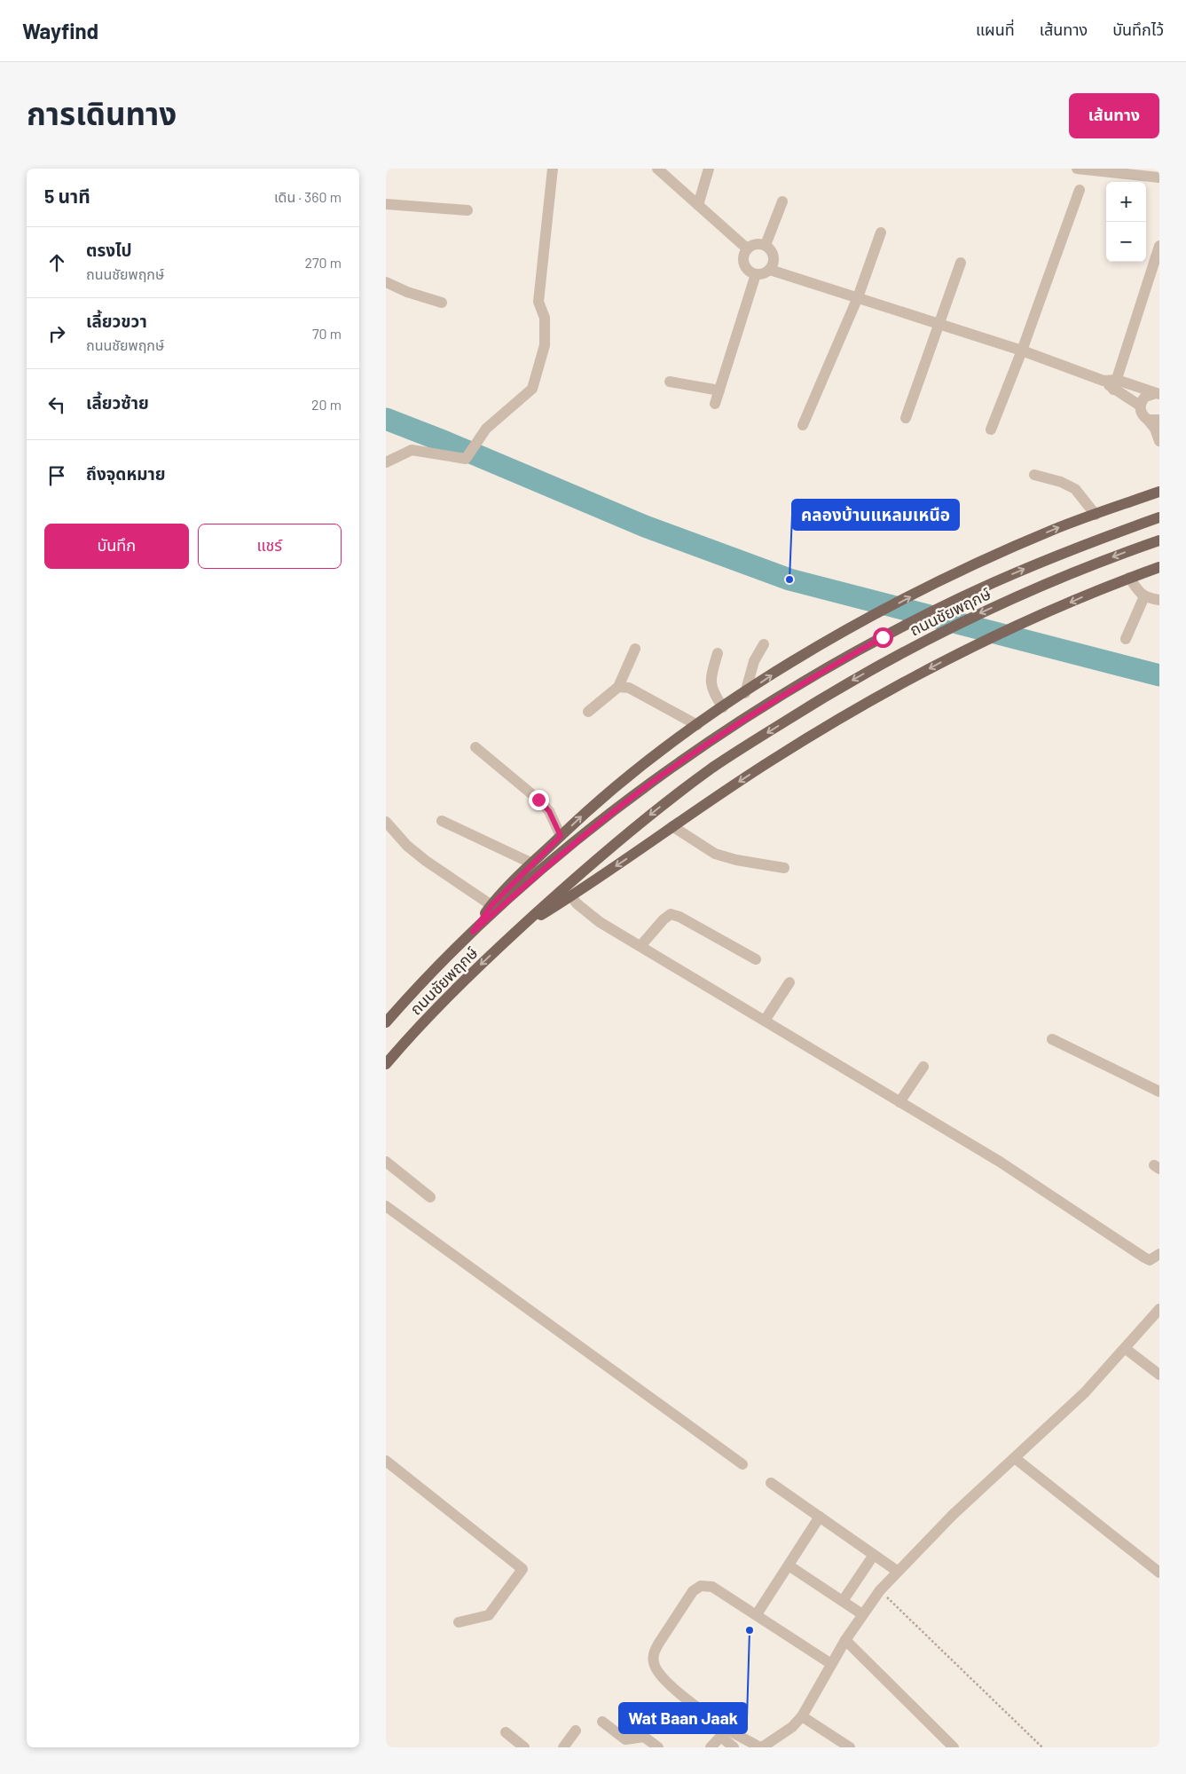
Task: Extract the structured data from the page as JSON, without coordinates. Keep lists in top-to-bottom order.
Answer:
{
  "streets": {
    "main road": ["ถนนชัยพฤกษ์"]
  },
  "places": ["คลองบ้านแหลมเหนือ", "Wat Baan Jaak"],
  "page": {
    "header": "Wayfind",
    "nav": ["แผนที่", "เส้นทาง", "บันทึกไว้"],
    "title": "การเดินทาง",
    "buttons": [
      "เส้นทาง",
      ["บันทึก", "แชร์"]
    ],
    "heading": ["5 นาที", "เดิน · 360 m"],
    "map_buttons": ["+", "−"],
    "list": [
      ["ตรงไป", "ถนนชัยพฤกษ์", "270 m"],
      ["เลี้ยวขวา", "ถนนชัยพฤกษ์", "70 m"],
      ["เลี้ยวซ้าย", "20 m"],
      "ถึงจุดหมาย"
    ]
  }
}
